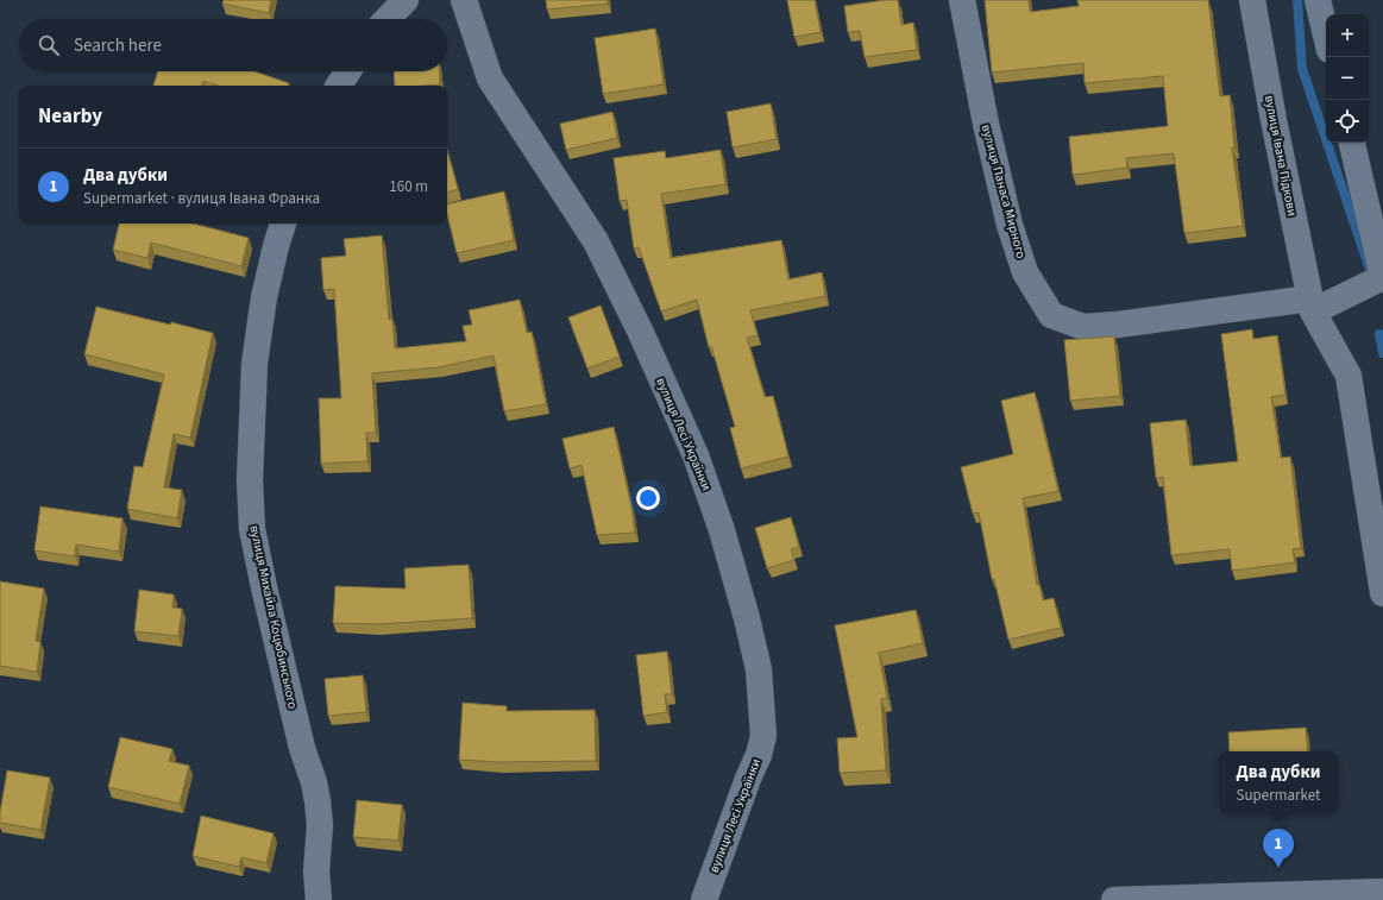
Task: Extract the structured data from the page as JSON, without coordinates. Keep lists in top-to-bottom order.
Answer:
{
  "streets": {
    "street": [
      "вулиця Івана Підкови",
      "вулиця Панаса Мирного",
      "вулиця Лесі Українки",
      "вулиця Михайла Коцюбинського"
    ]
  },
  "crossings": [
    ["вулиця Івана Підкови", "вулиця Панаса Мирного"]
  ],
  "page": {
    "map_buttons": ["+", "−"],
    "search": "Search here",
    "heading": "Nearby",
    "list": [
      {
        "mark": "1",
        "name": "Два дубки",
        "note": "Supermarket · вулиця Івана Франка",
        "value": "160 m"
      }
    ],
    "popup": ["Два дубки", "Supermarket"],
    "pins": "1"
  }
}
